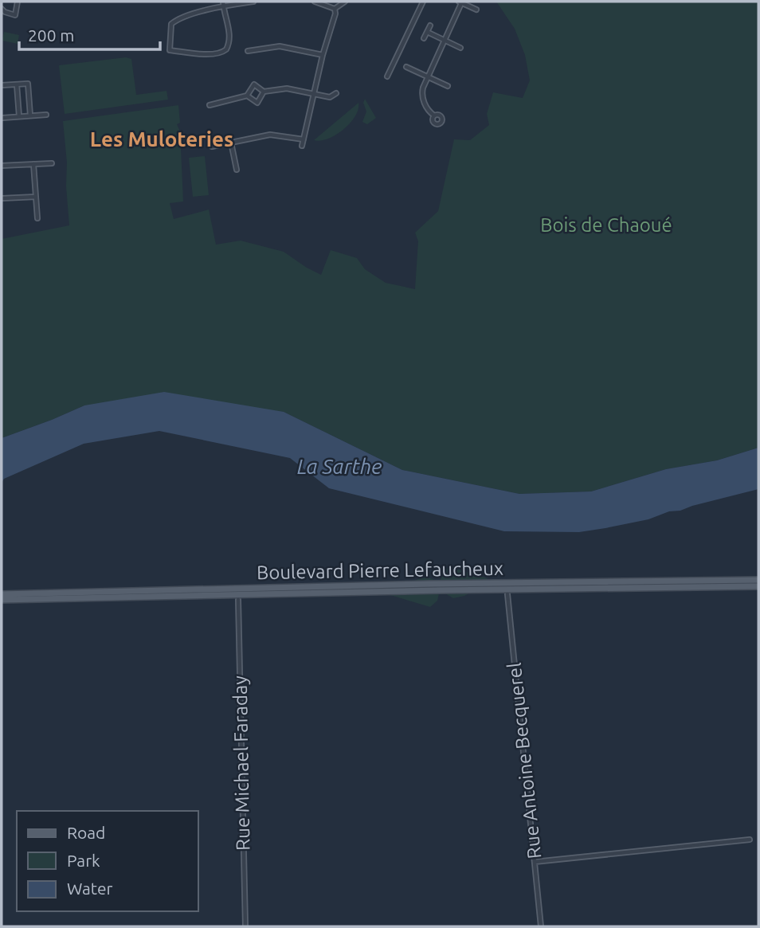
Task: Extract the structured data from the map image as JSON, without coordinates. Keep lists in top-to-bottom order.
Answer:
{
  "streets": {
    "main road": ["Boulevard Pierre Lefaucheux"],
    "street": ["Rue Antoine Becquerel", "Rue Michael Faraday"]
  },
  "districts": ["Les Muloteries"],
  "water": ["La Sarthe"],
  "parks": ["Bois de Chaoué"],
  "legend": ["Road", "Park", "Water"],
  "scale_bar": "200 m"
}
